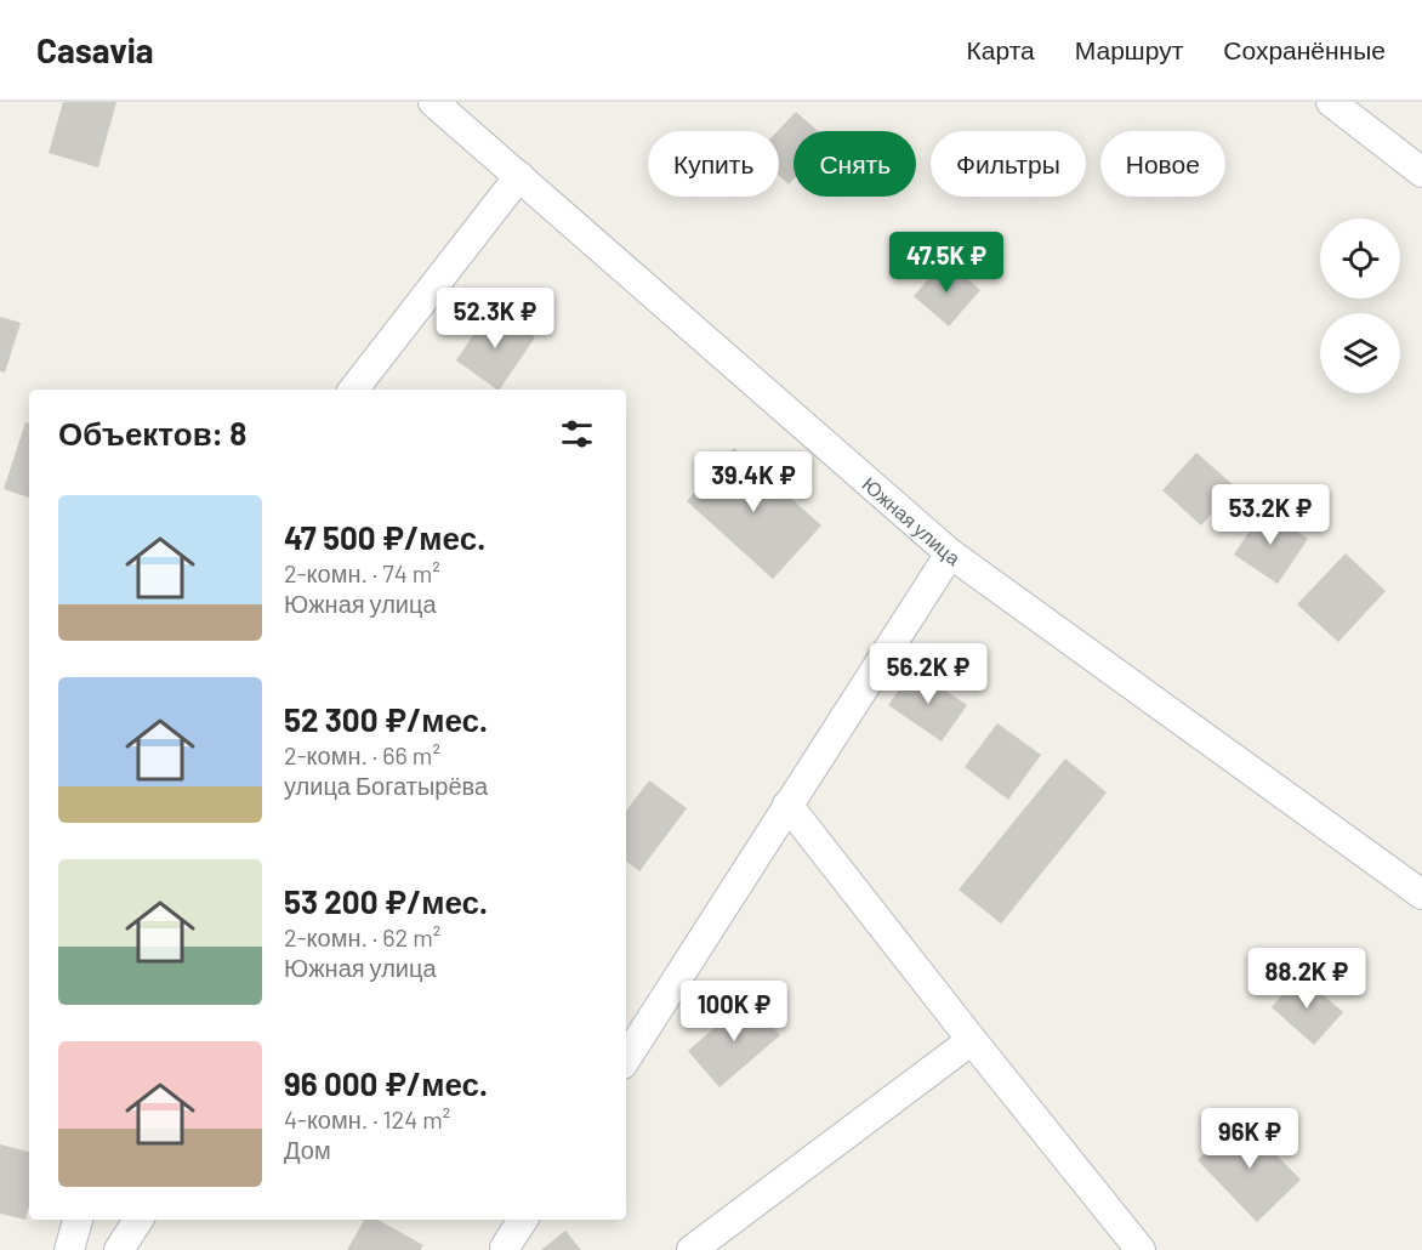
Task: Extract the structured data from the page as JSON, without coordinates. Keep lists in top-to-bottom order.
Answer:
{
  "streets": {
    "street": ["Южная улица"]
  },
  "page": {
    "header": "Casavia",
    "nav": ["Карта", "Маршрут", "Сохранённые"],
    "chip": [
      "Купить",
      "Снять",
      "Фильтры",
      "Новое"
    ],
    "price": [
      "47.5K ₽",
      "52.3K ₽",
      "39.4K ₽",
      "53.2K ₽",
      "56.2K ₽",
      "88.2K ₽",
      "100K ₽",
      "96K ₽"
    ],
    "heading": "Объектов: 8",
    "list": [
      {
        "name": "47 500 ₽/мес.",
        "note": "2-комн. · 74 m² · Южная улица"
      },
      {
        "name": "52 300 ₽/мес.",
        "note": "2-комн. · 66 m² · улица Богатырёва"
      },
      {
        "name": "53 200 ₽/мес.",
        "note": "2-комн. · 62 m² · Южная улица"
      },
      {
        "name": "96 000 ₽/мес.",
        "note": "4-комн. · 124 m² · Дом"
      }
    ]
  }
}
